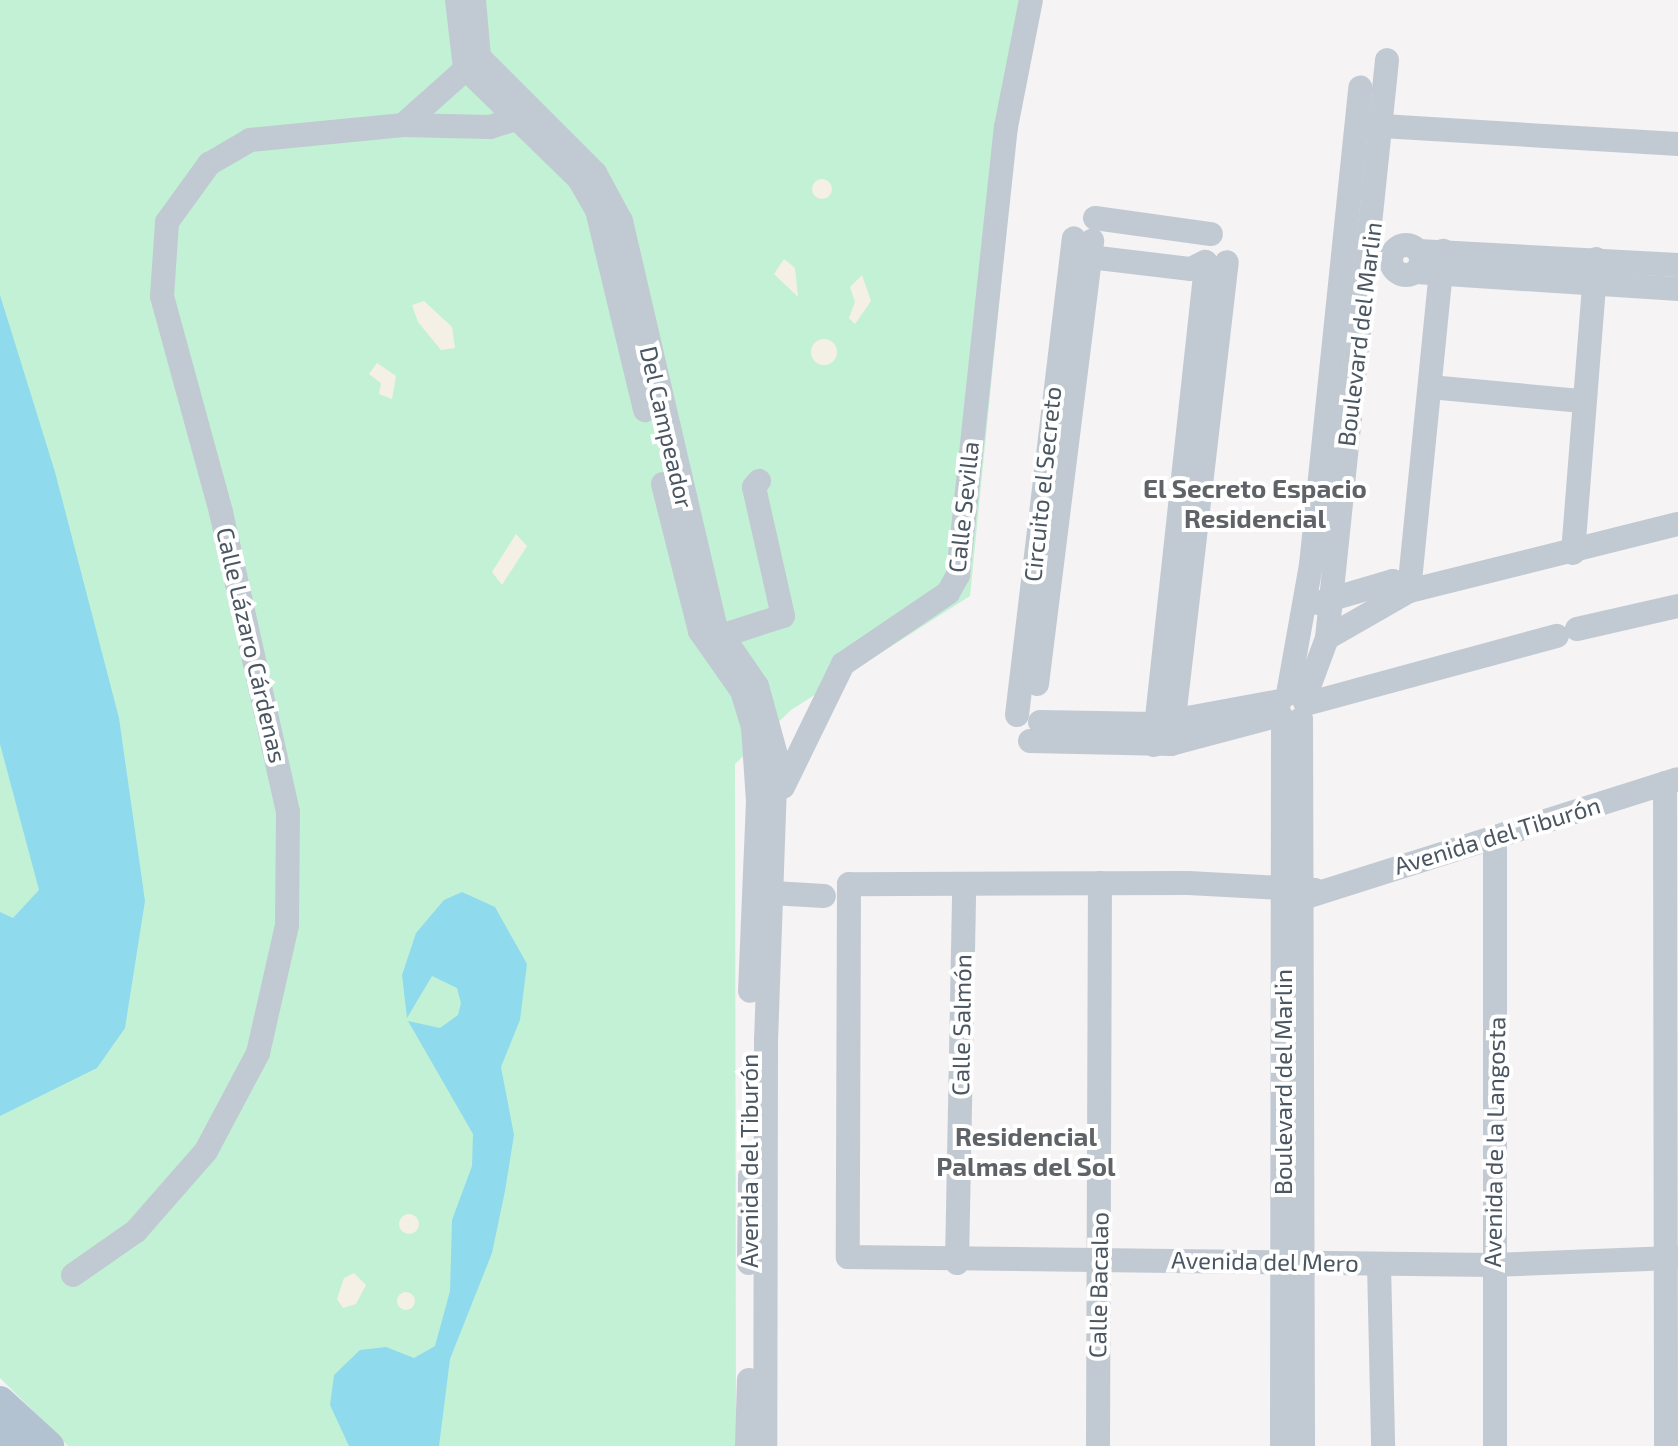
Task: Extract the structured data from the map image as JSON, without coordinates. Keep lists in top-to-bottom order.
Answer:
{
  "streets": {
    "street": [
      "Boulevard del Marlin",
      "Del Campeador",
      "Circuito el Secreto",
      "Calle Sevilla",
      "Calle Lázaro Cárdenas",
      "Avenida del Tiburón",
      "Calle Salmón",
      "Avenida de la Langosta",
      "Avenida del Mero",
      "Calle Bacalao"
    ]
  },
  "crossings": [
    ["Boulevard del Marlin", "Circuito el Secreto"],
    ["Boulevard del Marlin", "Avenida del Tiburón"],
    ["Boulevard del Marlin", "Avenida del Mero"],
    ["Del Campeador", "Calle Sevilla"],
    ["Del Campeador", "Calle Lázaro Cárdenas"],
    ["Del Campeador", "Avenida del Tiburón"],
    ["Avenida del Tiburón", "Calle Salmón"],
    ["Avenida del Tiburón", "Avenida de la Langosta"],
    ["Avenida del Tiburón", "Avenida del Mero"],
    ["Avenida del Tiburón", "Calle Bacalao"],
    ["Calle Salmón", "Avenida del Mero"],
    ["Avenida de la Langosta", "Avenida del Mero"],
    ["Avenida del Mero", "Calle Bacalao"]
  ],
  "districts": ["El Secreto Espacio Residencial", "Residencial Palmas del Sol"]
}
